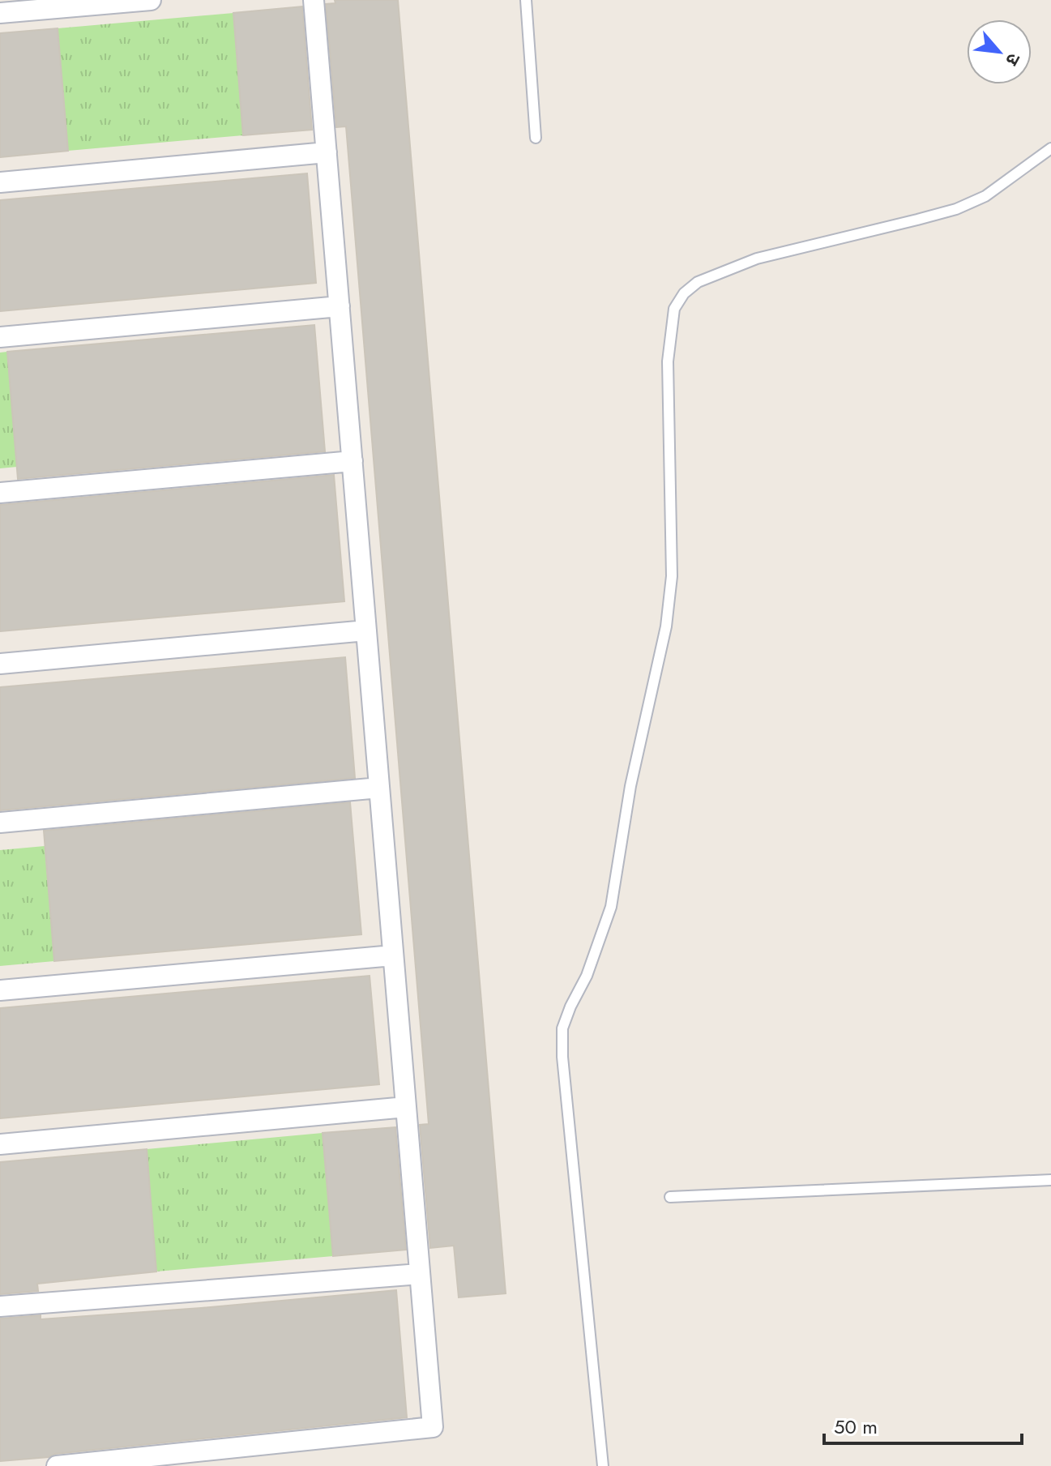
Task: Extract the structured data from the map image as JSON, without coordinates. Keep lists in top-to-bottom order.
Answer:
{
  "scale_bar": "50 m",
  "north": "bottom right"
}
